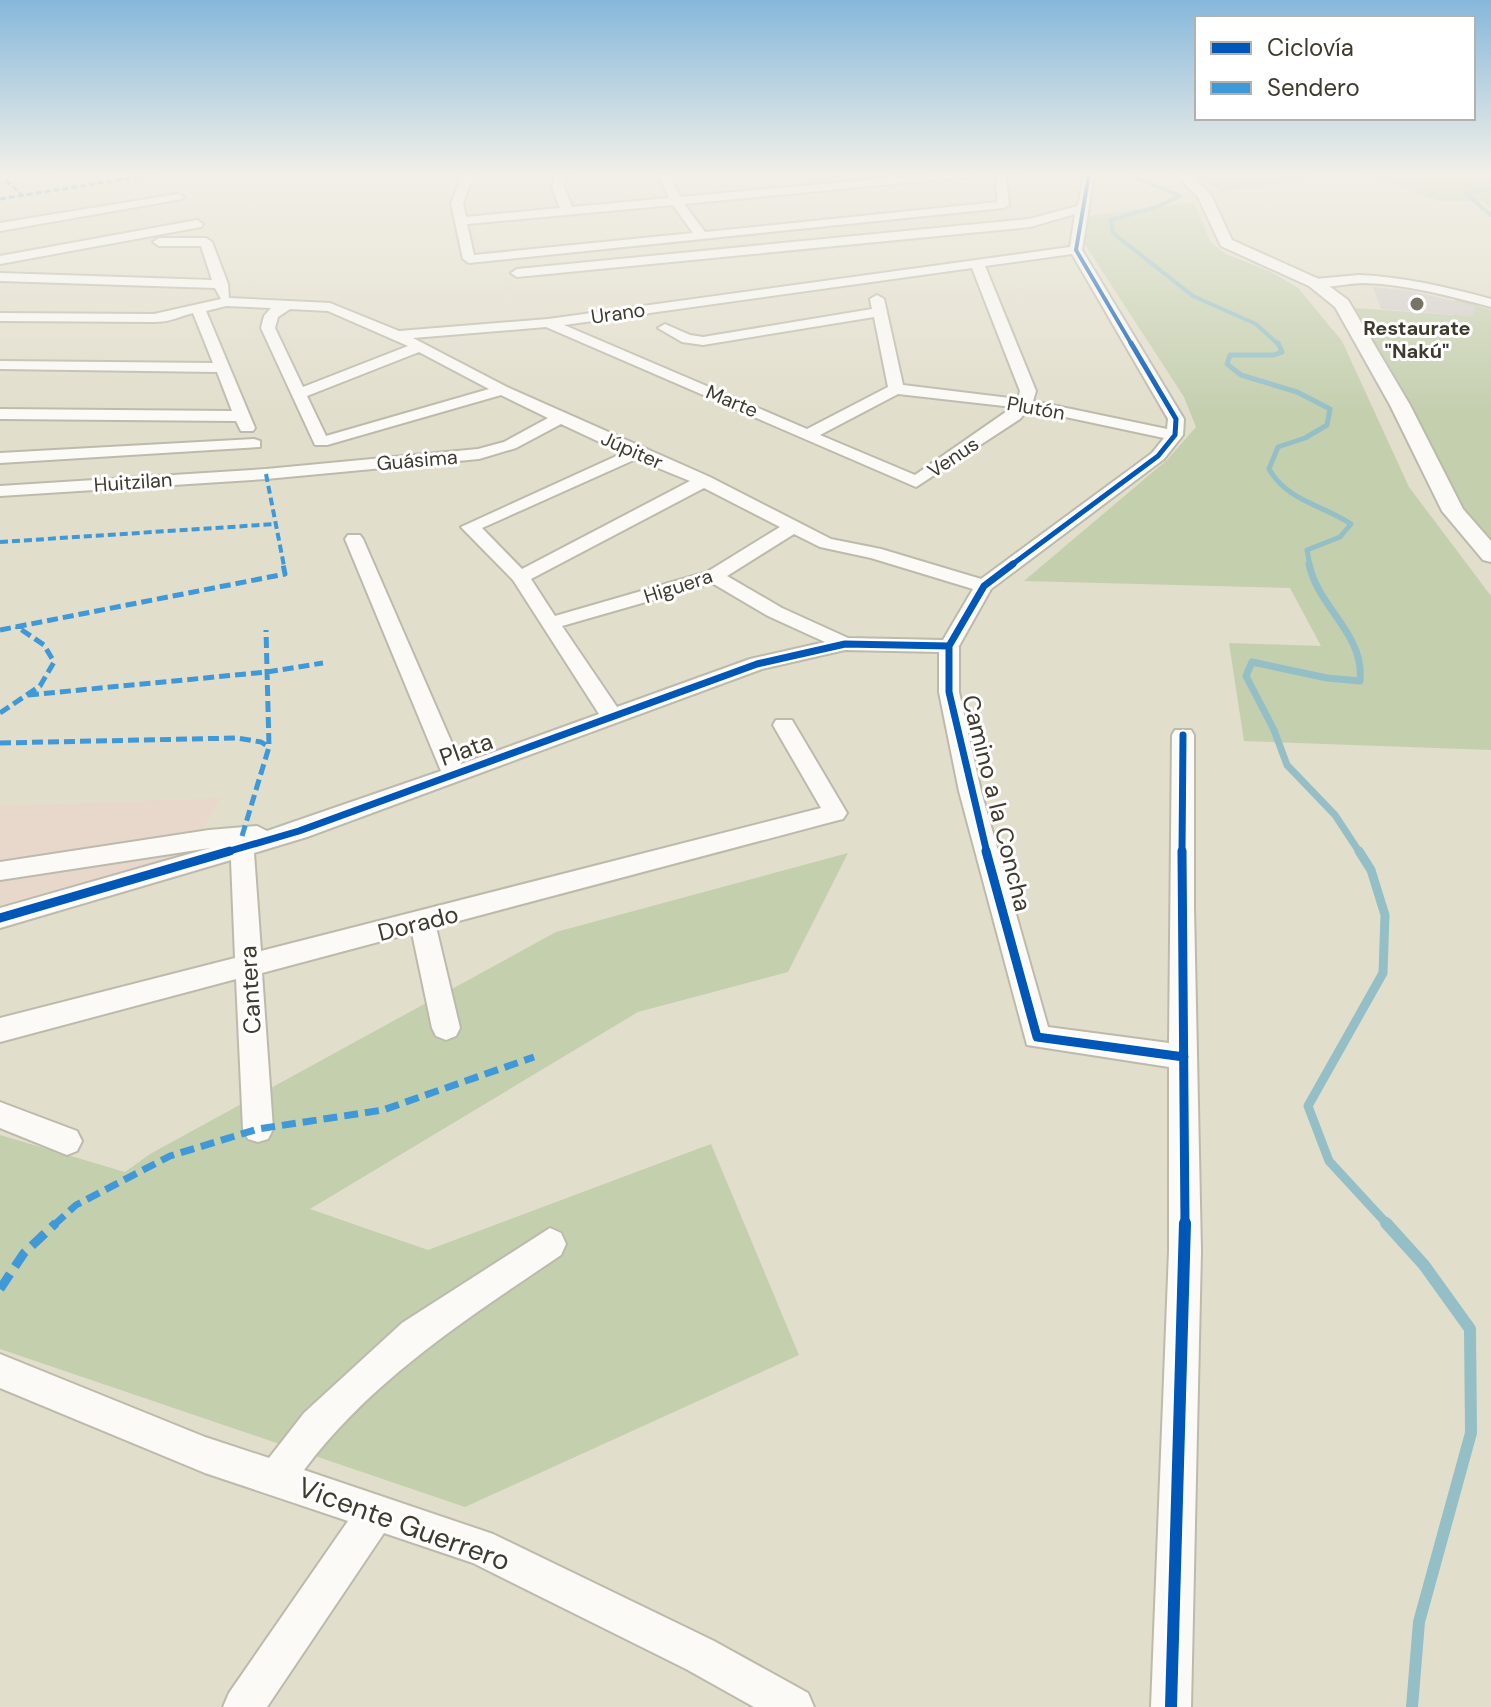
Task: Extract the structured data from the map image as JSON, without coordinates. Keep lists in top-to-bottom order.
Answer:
{
  "streets": {
    "street": [
      "Urano",
      "Marte",
      "Plutón",
      "Júpiter",
      "Venus",
      "Guásima",
      "Huitzilan",
      "Higuera",
      "Plata",
      "Camino a la Concha",
      "Dorado",
      "Cantera",
      "Vicente Guerrero"
    ]
  },
  "crossings": [
    ["Urano", "Marte"],
    ["Urano", "Júpiter"],
    ["Marte", "Venus"],
    ["Plutón", "Venus"],
    ["Júpiter", "Guásima"],
    ["Júpiter", "Higuera"],
    ["Guásima", "Huitzilan"],
    ["Plata", "Camino a la Concha"],
    ["Plata", "Cantera"],
    ["Dorado", "Cantera"]
  ],
  "places": ["Restaurate \"Nakú\""],
  "legend": ["Ciclovía", "Sendero"]
}
